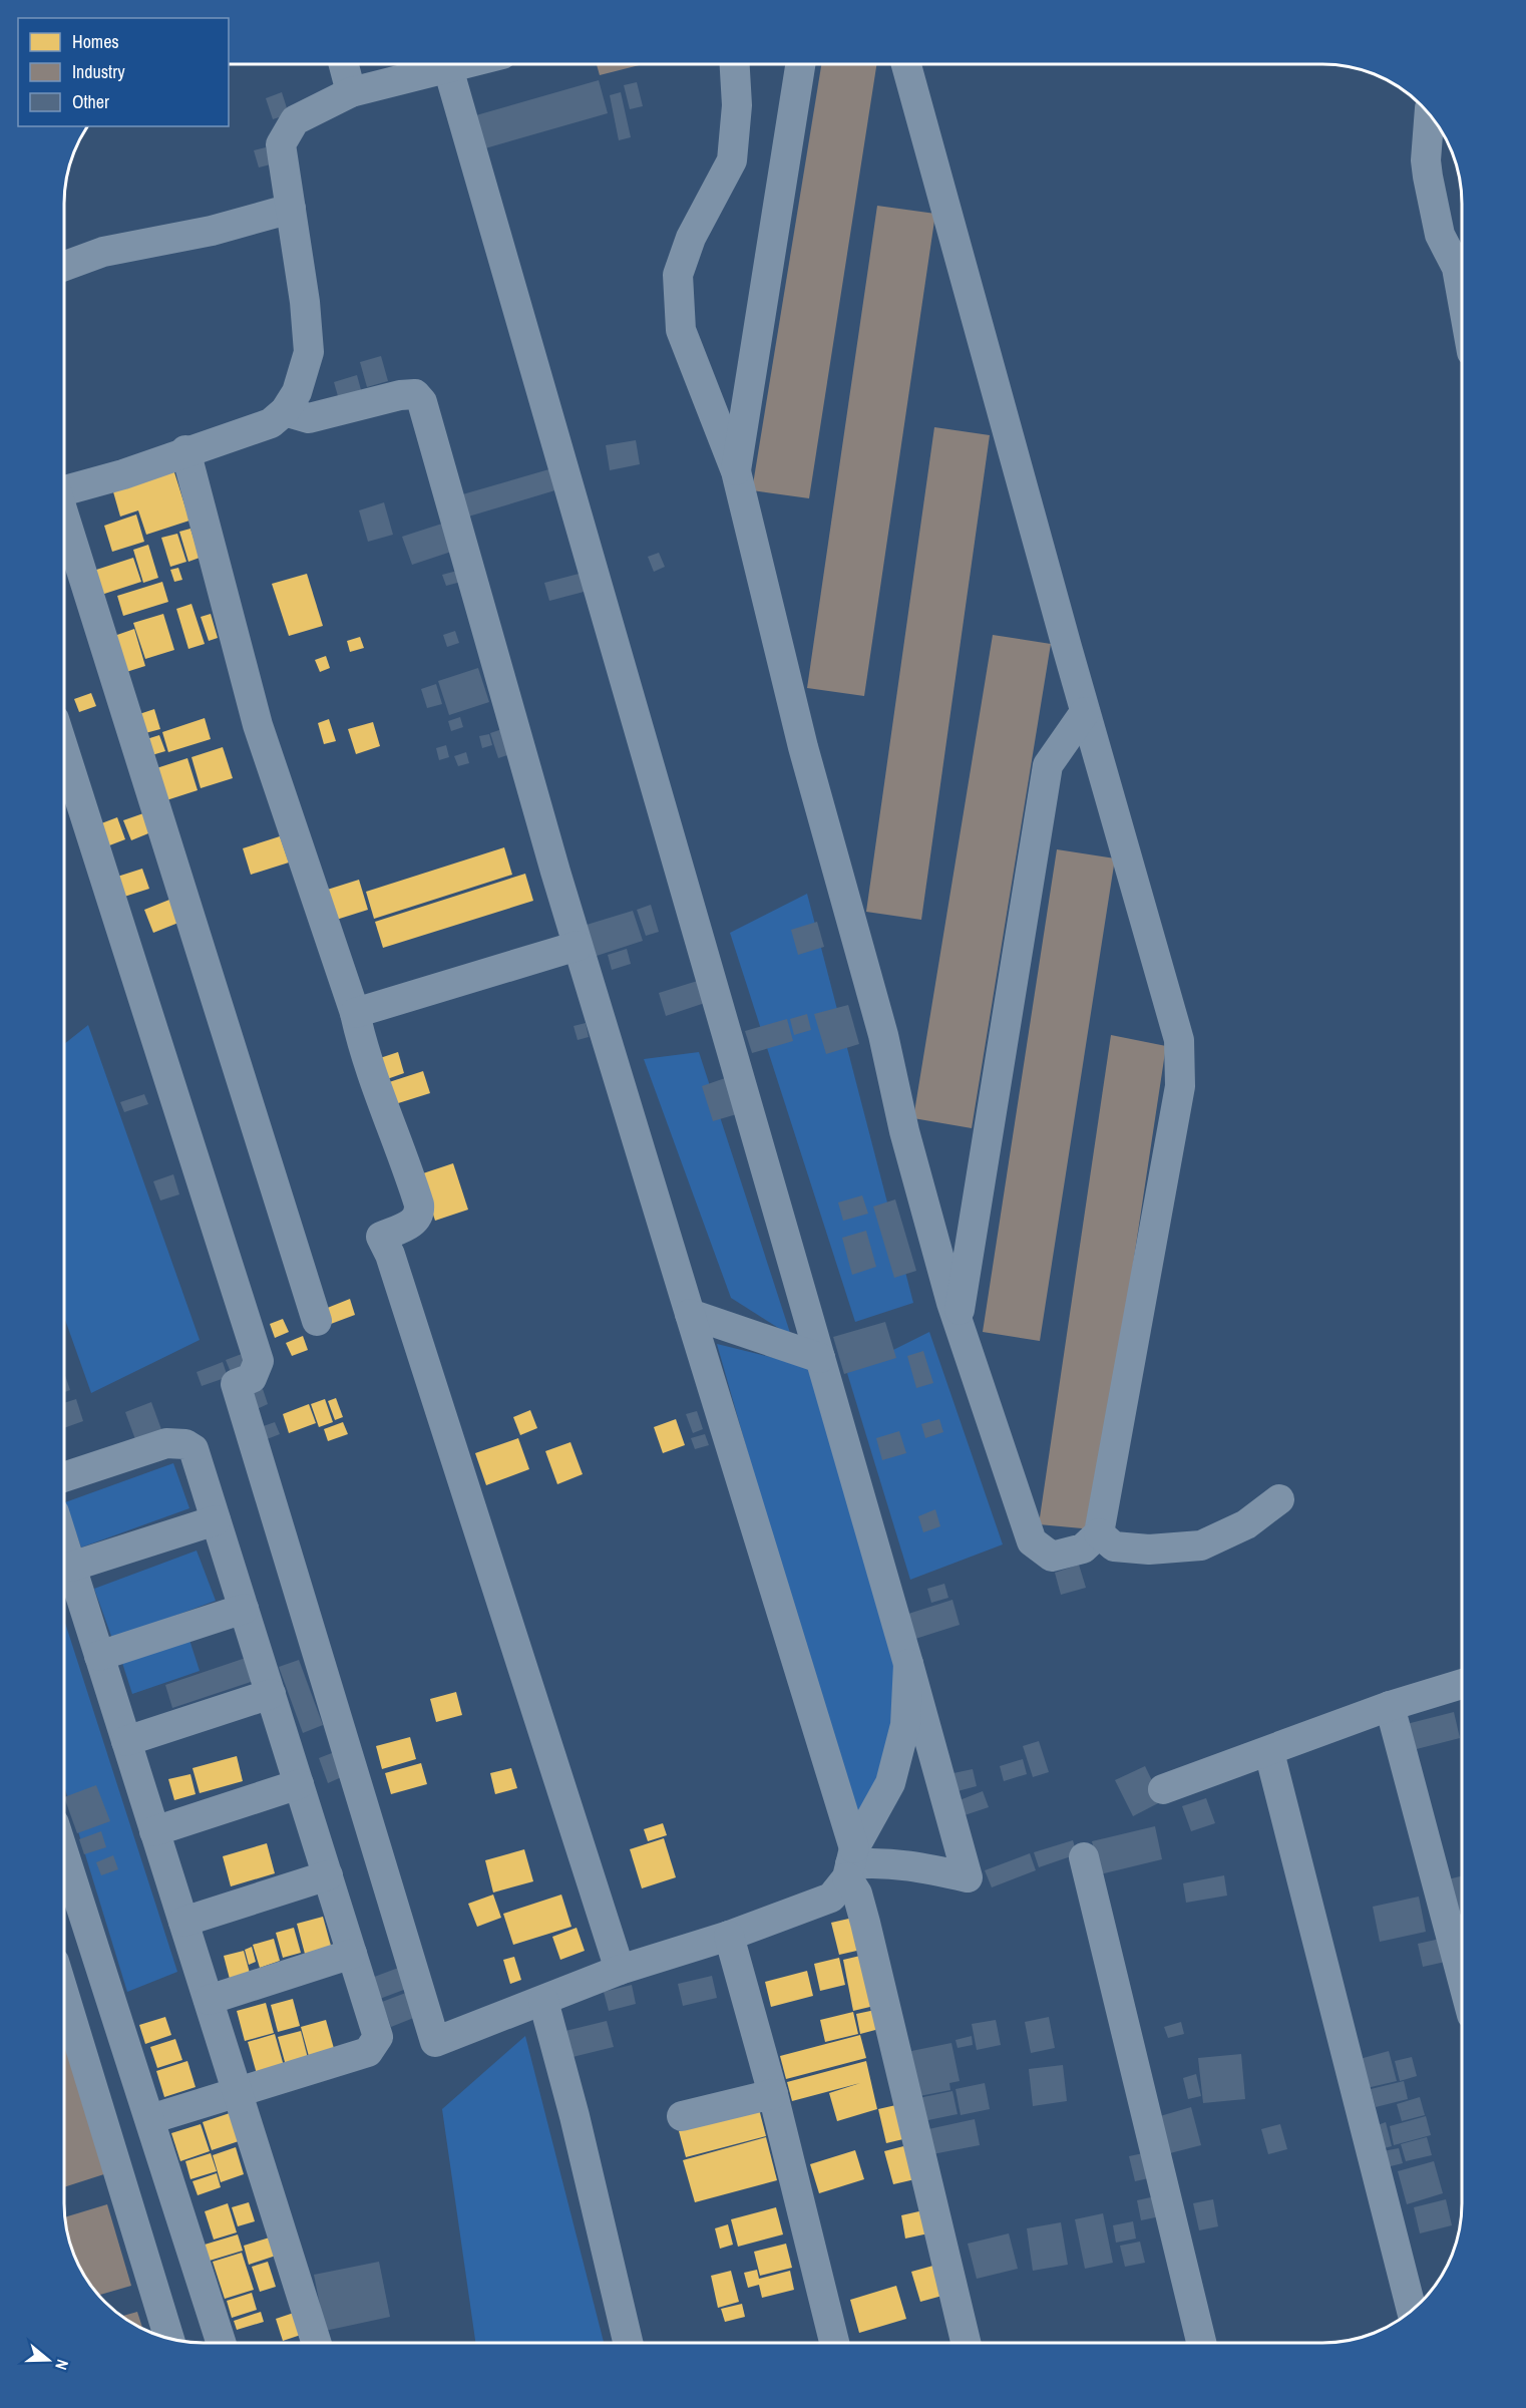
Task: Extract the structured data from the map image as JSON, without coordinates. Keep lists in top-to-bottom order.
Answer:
{
  "legend": ["Homes", "Industry", "Other"],
  "north": "right"
}
